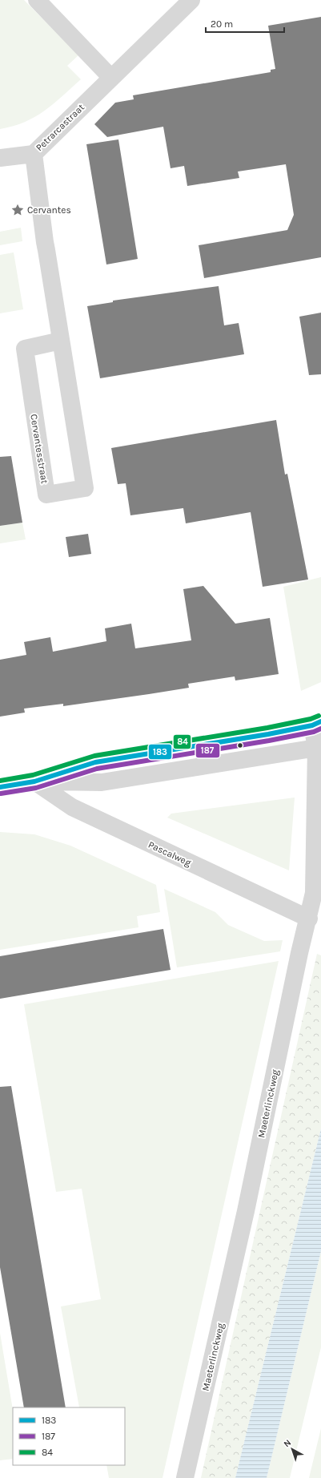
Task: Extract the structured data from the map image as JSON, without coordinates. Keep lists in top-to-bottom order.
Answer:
{
  "streets": {
    "street": [
      "Petrarcastraat",
      "Cervantesstraat",
      "Pascalweg",
      "Maeterlinckweg"
    ]
  },
  "crossings": [
    ["Petrarcastraat", "Cervantesstraat"],
    ["Pascalweg", "Maeterlinckweg"]
  ],
  "places": {
    "place": ["Cervantes"]
  },
  "lines": ["transit line 84", "transit line 183", "transit line 187"],
  "legend": ["183", "187", "84"],
  "scale_bar": "20 m",
  "north": "top left"
}
